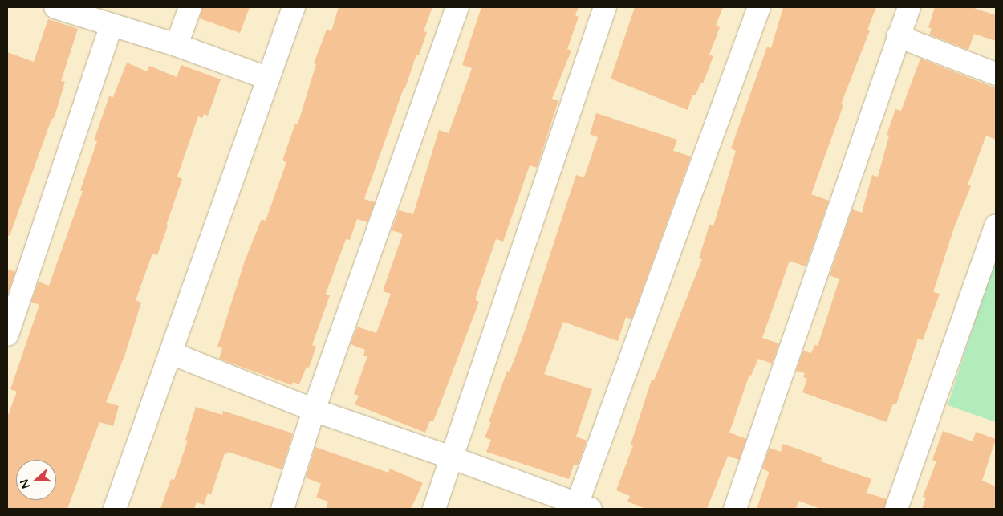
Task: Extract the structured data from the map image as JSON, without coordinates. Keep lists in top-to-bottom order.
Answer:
{
  "north": "left"
}
